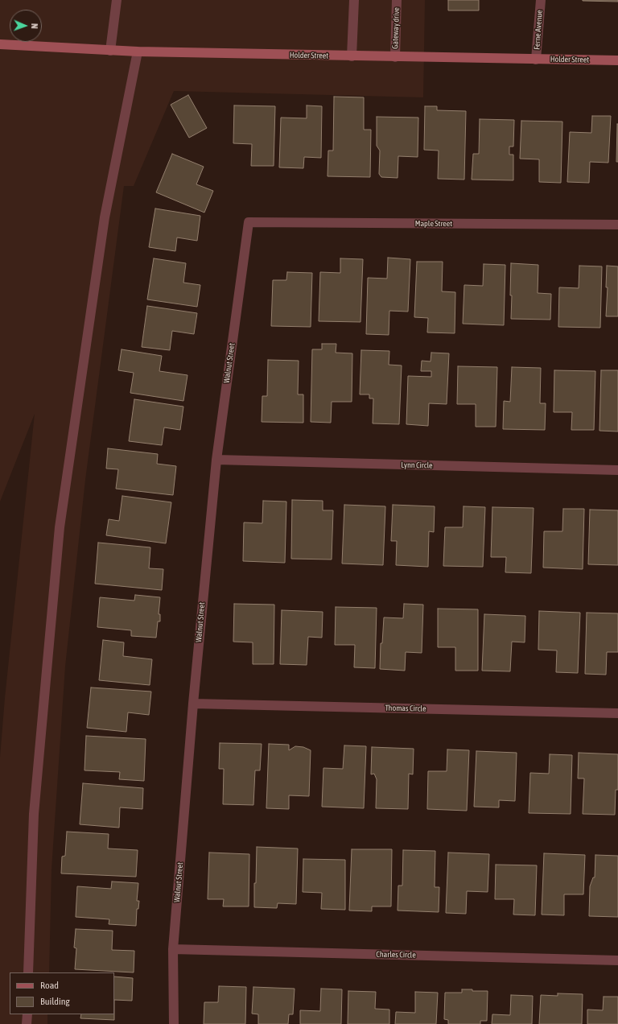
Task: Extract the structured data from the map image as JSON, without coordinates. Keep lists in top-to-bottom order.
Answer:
{
  "streets": {
    "street": [
      "Gateway drive",
      "Ferne Avenue",
      "Holder Street",
      "Maple Street",
      "Walnut Street",
      "Lynn Circle",
      "Thomas Circle",
      "Charles Circle"
    ]
  },
  "crossings": [
    ["Gateway drive", "Holder Street"],
    ["Ferne Avenue", "Holder Street"],
    ["Maple Street", "Walnut Street"],
    ["Walnut Street", "Lynn Circle"],
    ["Walnut Street", "Thomas Circle"],
    ["Walnut Street", "Charles Circle"]
  ],
  "legend": ["Road", "Building"],
  "north": "right"
}
